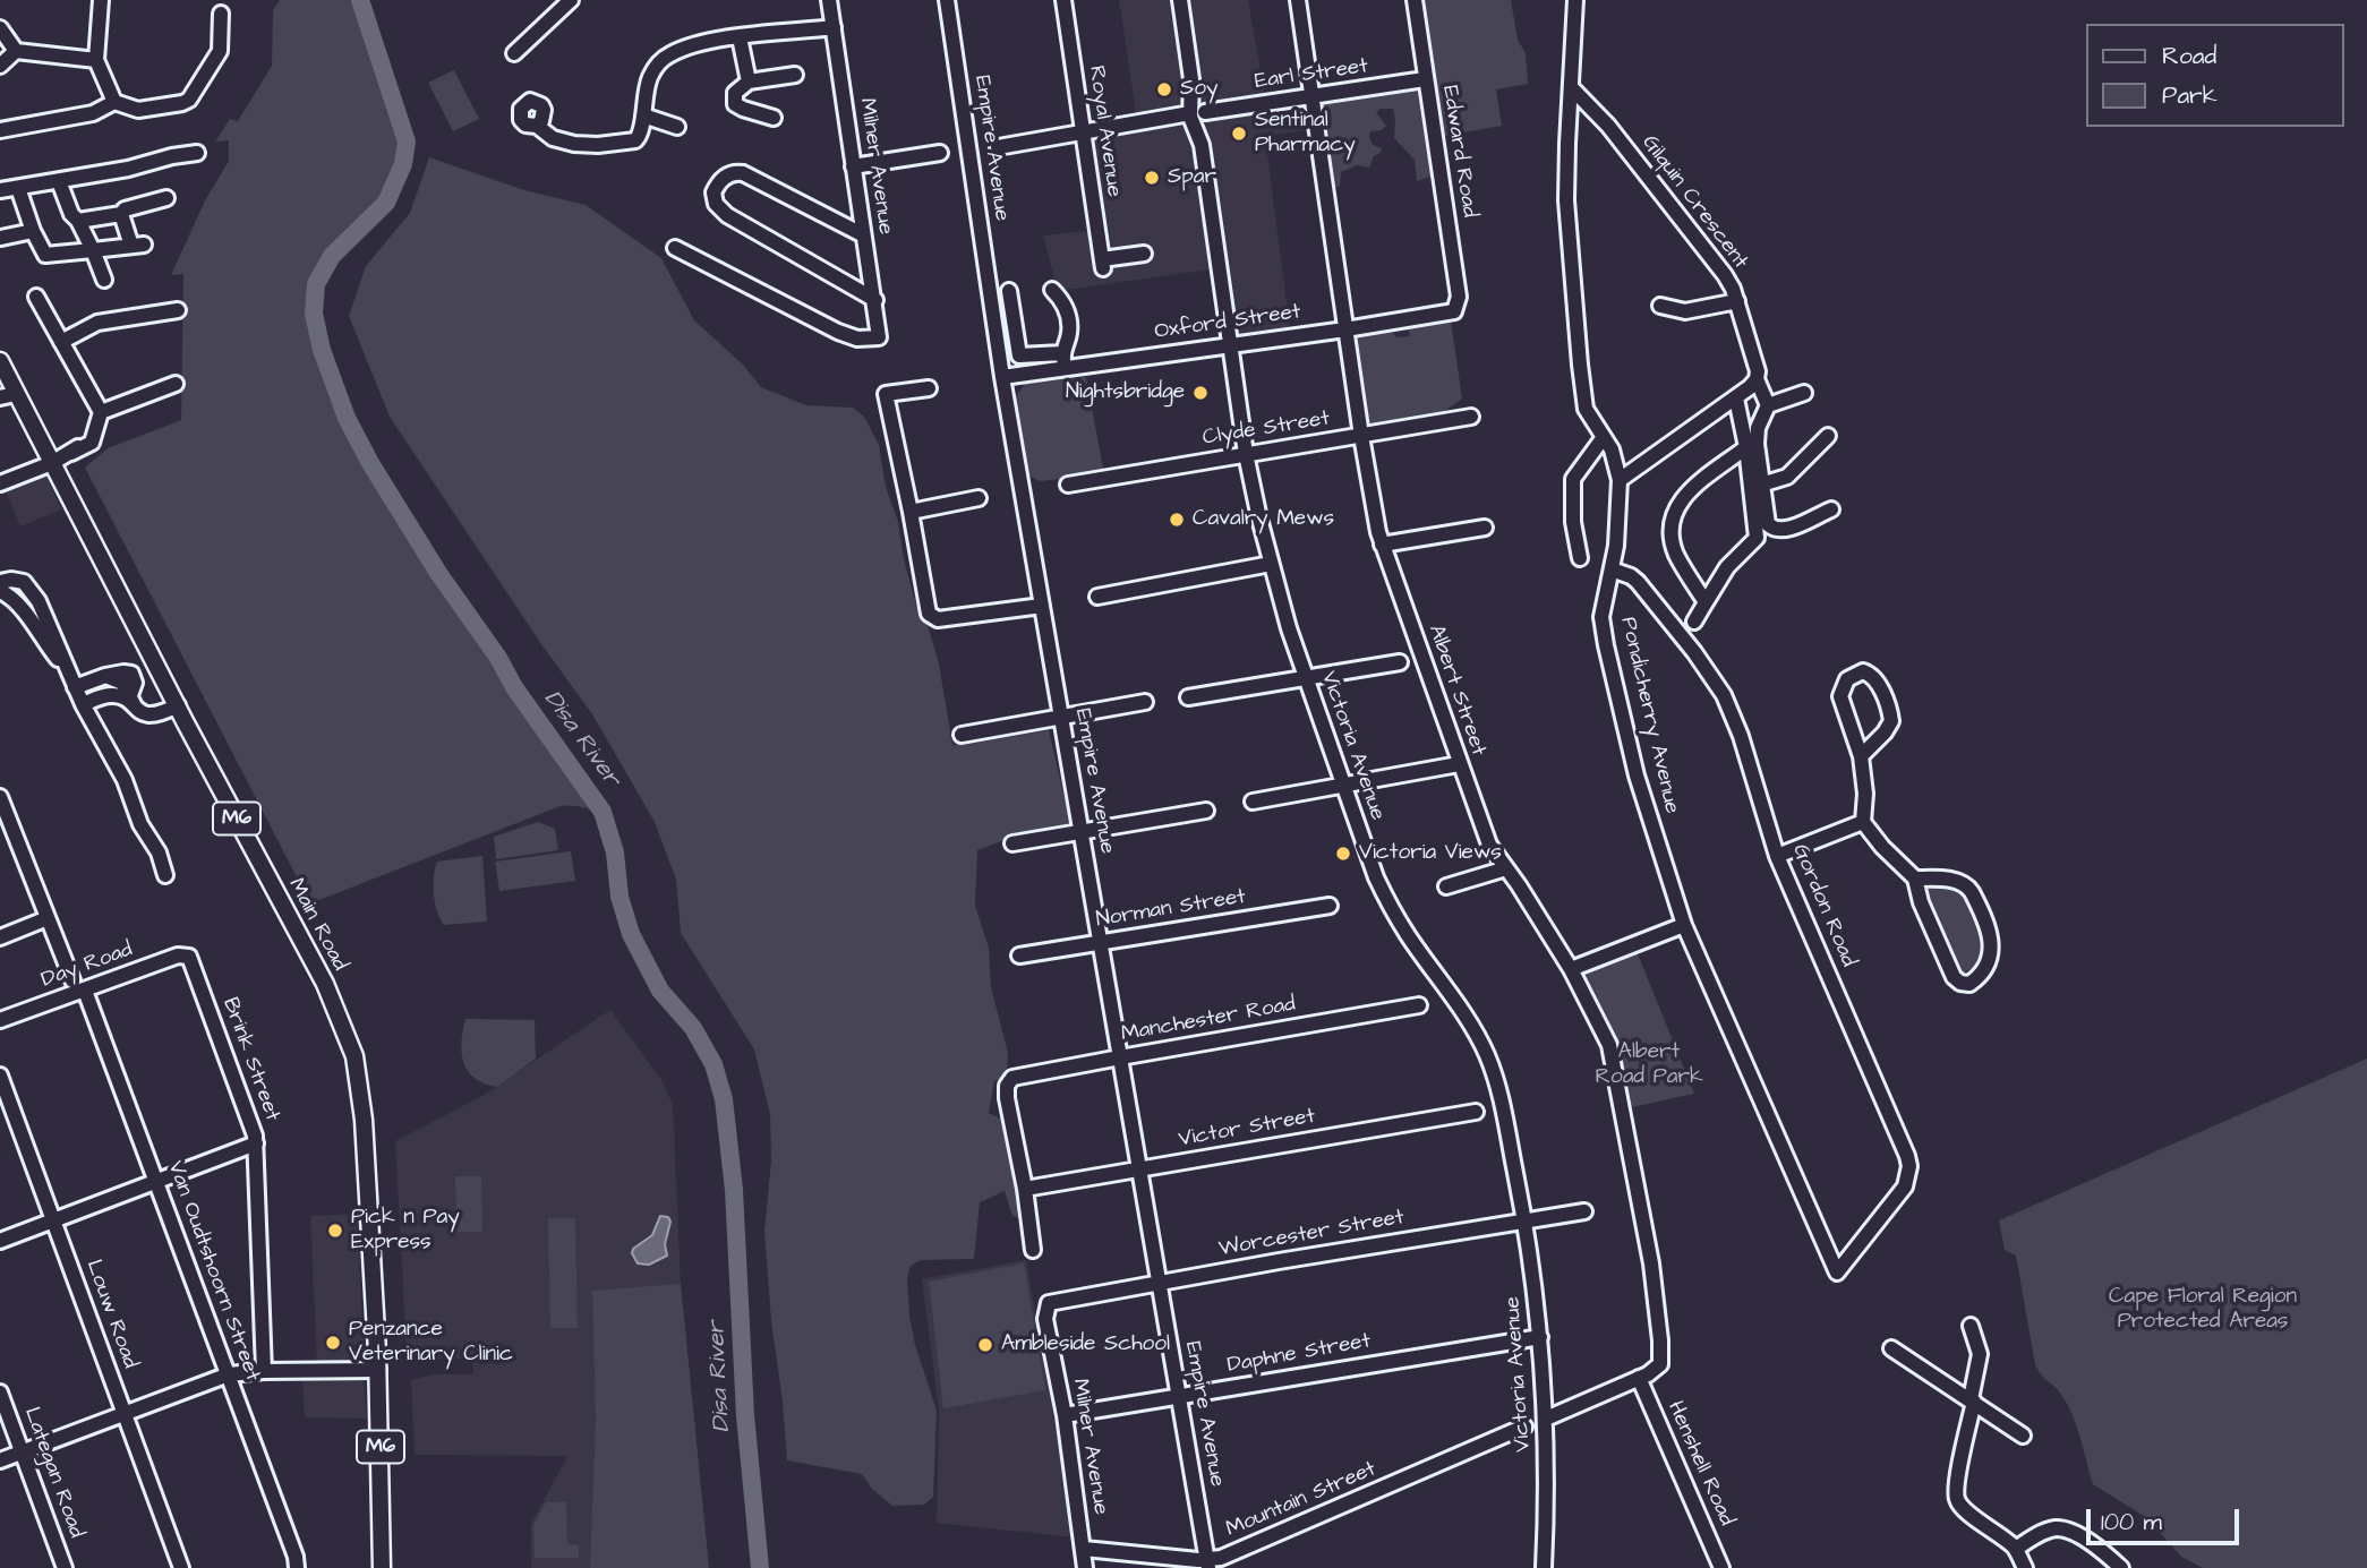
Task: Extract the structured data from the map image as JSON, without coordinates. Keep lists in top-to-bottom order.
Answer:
{
  "streets": {
    "main road": ["M6", "Main Road"],
    "street": [
      "Earl Street",
      "Royal Avenue",
      "Empire Avenue",
      "Edward Road",
      "Milner Avenue",
      "Gilquin Crescent",
      "Oxford Street",
      "Clyde Street",
      "Albert Street",
      "Pondicherry Avenue",
      "Victoria Avenue",
      "Gordon Road",
      "Norman Street",
      "Day Road",
      "Manchester Road",
      "Brink Street",
      "Victor Street",
      "Worcester Street",
      "Van Oudtshoorn Street",
      "Louw Road",
      "Daphne Street",
      "Henshell Road",
      "Lategan Road",
      "Mountain Street"
    ]
  },
  "crossings": [
    ["Earl Street", "Royal Avenue"],
    ["Earl Street", "Edward Road"],
    ["Earl Street", "Albert Street"],
    ["Earl Street", "Victoria Avenue"],
    ["Empire Avenue", "Oxford Street"],
    ["Empire Avenue", "Norman Street"],
    ["Empire Avenue", "Manchester Road"],
    ["Empire Avenue", "Victor Street"],
    ["Empire Avenue", "Worcester Street"],
    ["Empire Avenue", "Daphne Street"],
    ["Empire Avenue", "Mountain Street"],
    ["Edward Road", "Oxford Street"],
    ["Milner Avenue", "Worcester Street"],
    ["Milner Avenue", "Daphne Street"],
    ["Milner Avenue", "Mountain Street"],
    ["Gilquin Crescent", "Pondicherry Avenue"],
    ["Oxford Street", "Albert Street"],
    ["Oxford Street", "Victoria Avenue"],
    ["Clyde Street", "Albert Street"],
    ["Clyde Street", "Victoria Avenue"],
    ["Albert Street", "Henshell Road"],
    ["Pondicherry Avenue", "Gordon Road"],
    ["Victoria Avenue", "Worcester Street"],
    ["Victoria Avenue", "Daphne Street"],
    ["Day Road", "Brink Street"],
    ["Day Road", "Van Oudtshoorn Street"],
    ["Manchester Road", "Victor Street"]
  ],
  "water": ["Disa River"],
  "parks": ["Albert Road Park", "Cape Floral Region Protected Areas"],
  "places": [
    "Soy",
    "Sentinal Pharmacy",
    "Spar",
    "Nightsbridge",
    "Cavalry Mews",
    "Victoria Views",
    "Pick n Pay Express",
    "Penzance Veterinary Clinic",
    "Ambleside School"
  ],
  "legend": ["Road", "Park"],
  "scale_bar": "100 m"
}
